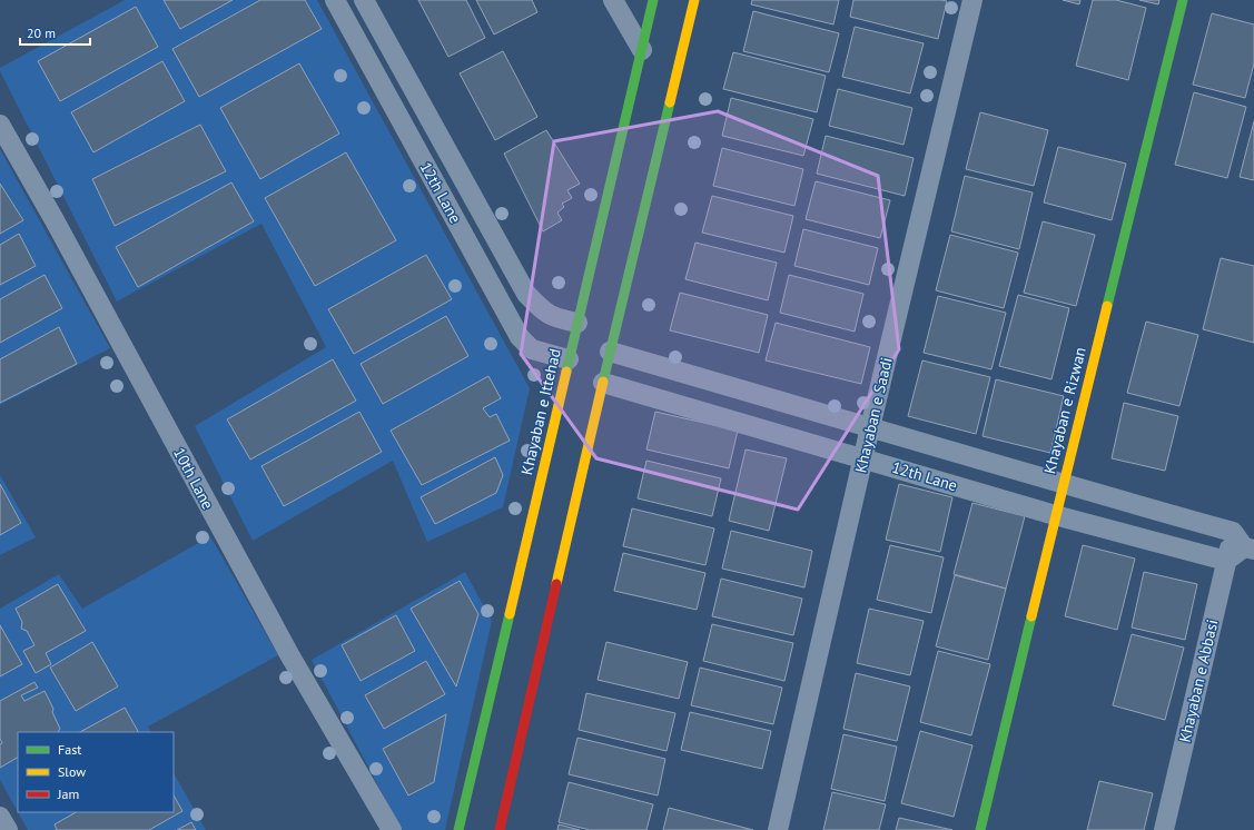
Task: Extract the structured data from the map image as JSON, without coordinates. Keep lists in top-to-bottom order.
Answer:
{
  "streets": {
    "main road": ["Khayaban e Rizwan", "Khayaban e Ittehad"],
    "street": [
      "12th Lane",
      "Khayaban e Saadi",
      "10th Lane",
      "Khayaban e Abbasi"
    ]
  },
  "crossings": [
    ["12th Lane", "Khayaban e Rizwan"],
    ["12th Lane", "Khayaban e Ittehad"],
    ["12th Lane", "Khayaban e Saadi"],
    ["12th Lane", "Khayaban e Abbasi"]
  ],
  "legend": ["Fast", "Slow", "Jam"],
  "scale_bar": "20 m"
}
